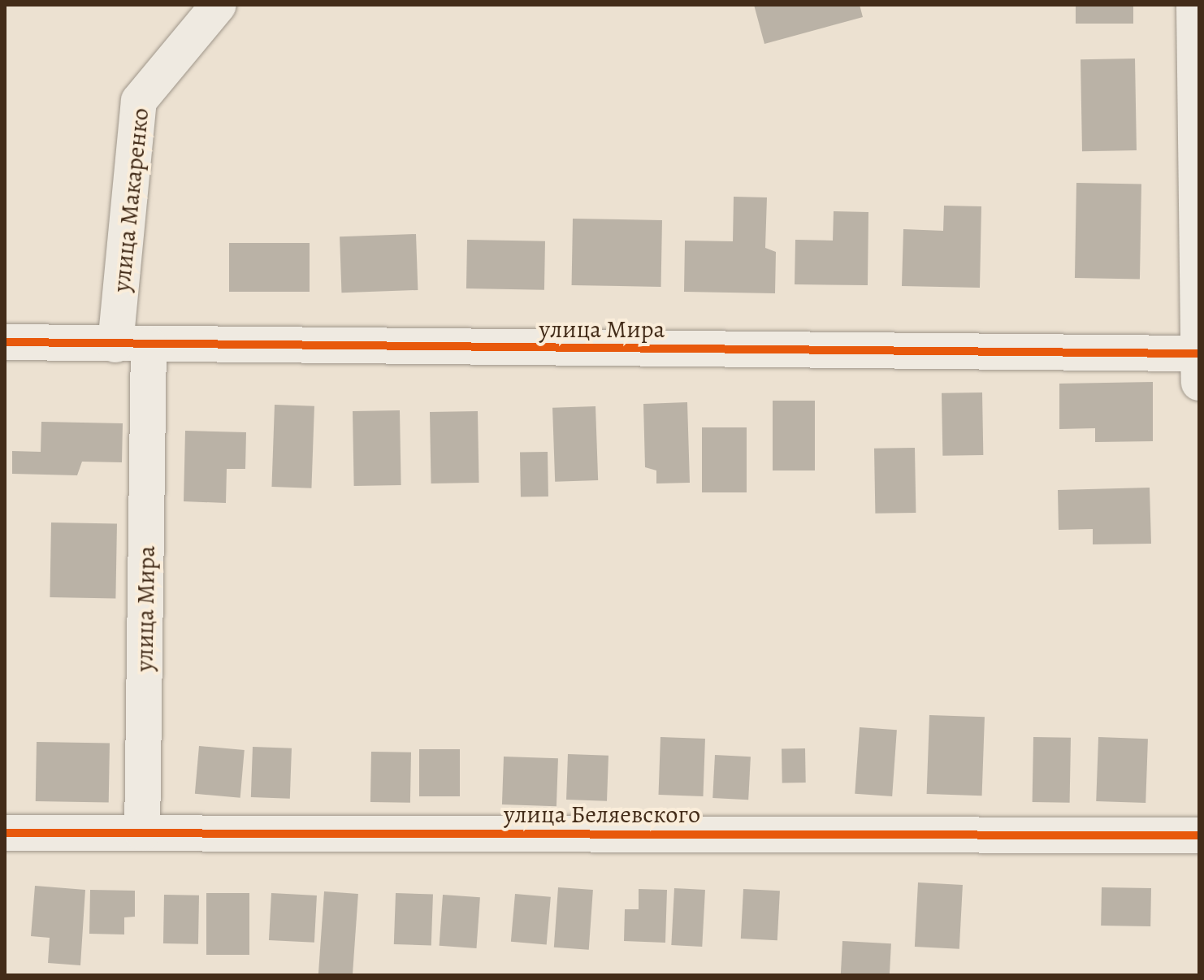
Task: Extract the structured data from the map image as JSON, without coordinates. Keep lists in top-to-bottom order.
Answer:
{
  "streets": {
    "street": ["улица Макаренко", "улица Мира", "улица Беляевского"]
  },
  "crossings": [
    ["улица Макаренко", "улица Мира"],
    ["улица Мира", "улица Беляевского"]
  ]
}
